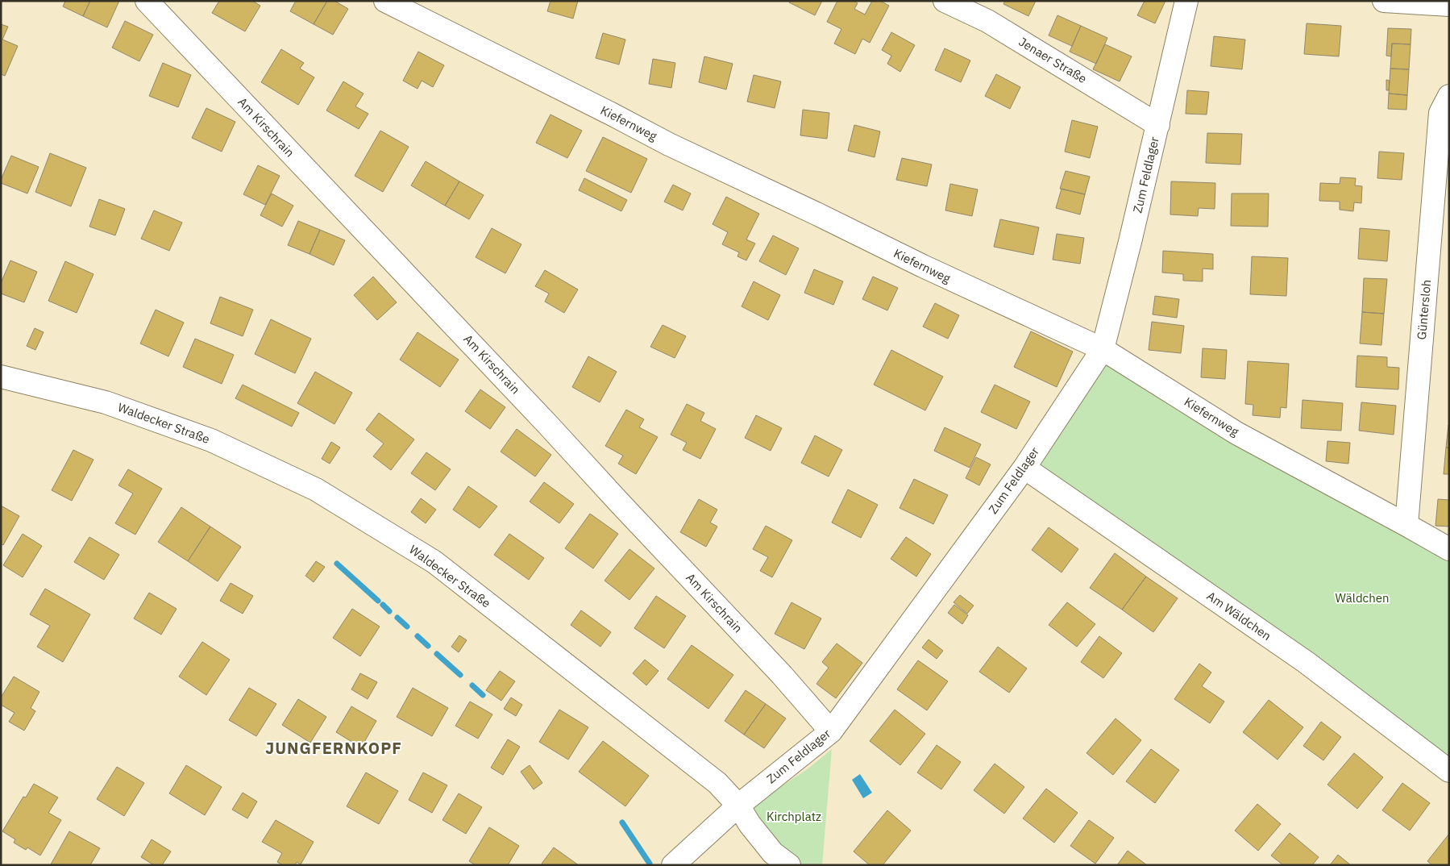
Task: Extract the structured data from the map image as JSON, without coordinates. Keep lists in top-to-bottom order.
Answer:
{
  "streets": {
    "street": [
      "Jenaer Straße",
      "Kiefernweg",
      "Am Kirschrain",
      "Zum Feldlager",
      "Güntersloh",
      "Waldecker Straße",
      "Am Wäldchen"
    ]
  },
  "crossings": [
    ["Jenaer Straße", "Zum Feldlager"],
    ["Kiefernweg", "Zum Feldlager"],
    ["Kiefernweg", "Güntersloh"],
    ["Am Kirschrain", "Zum Feldlager"],
    ["Zum Feldlager", "Waldecker Straße"],
    ["Zum Feldlager", "Am Wäldchen"]
  ],
  "districts": ["JUNGFERNKOPF"],
  "parks": ["Wäldchen", "Kirchplatz"]
}
